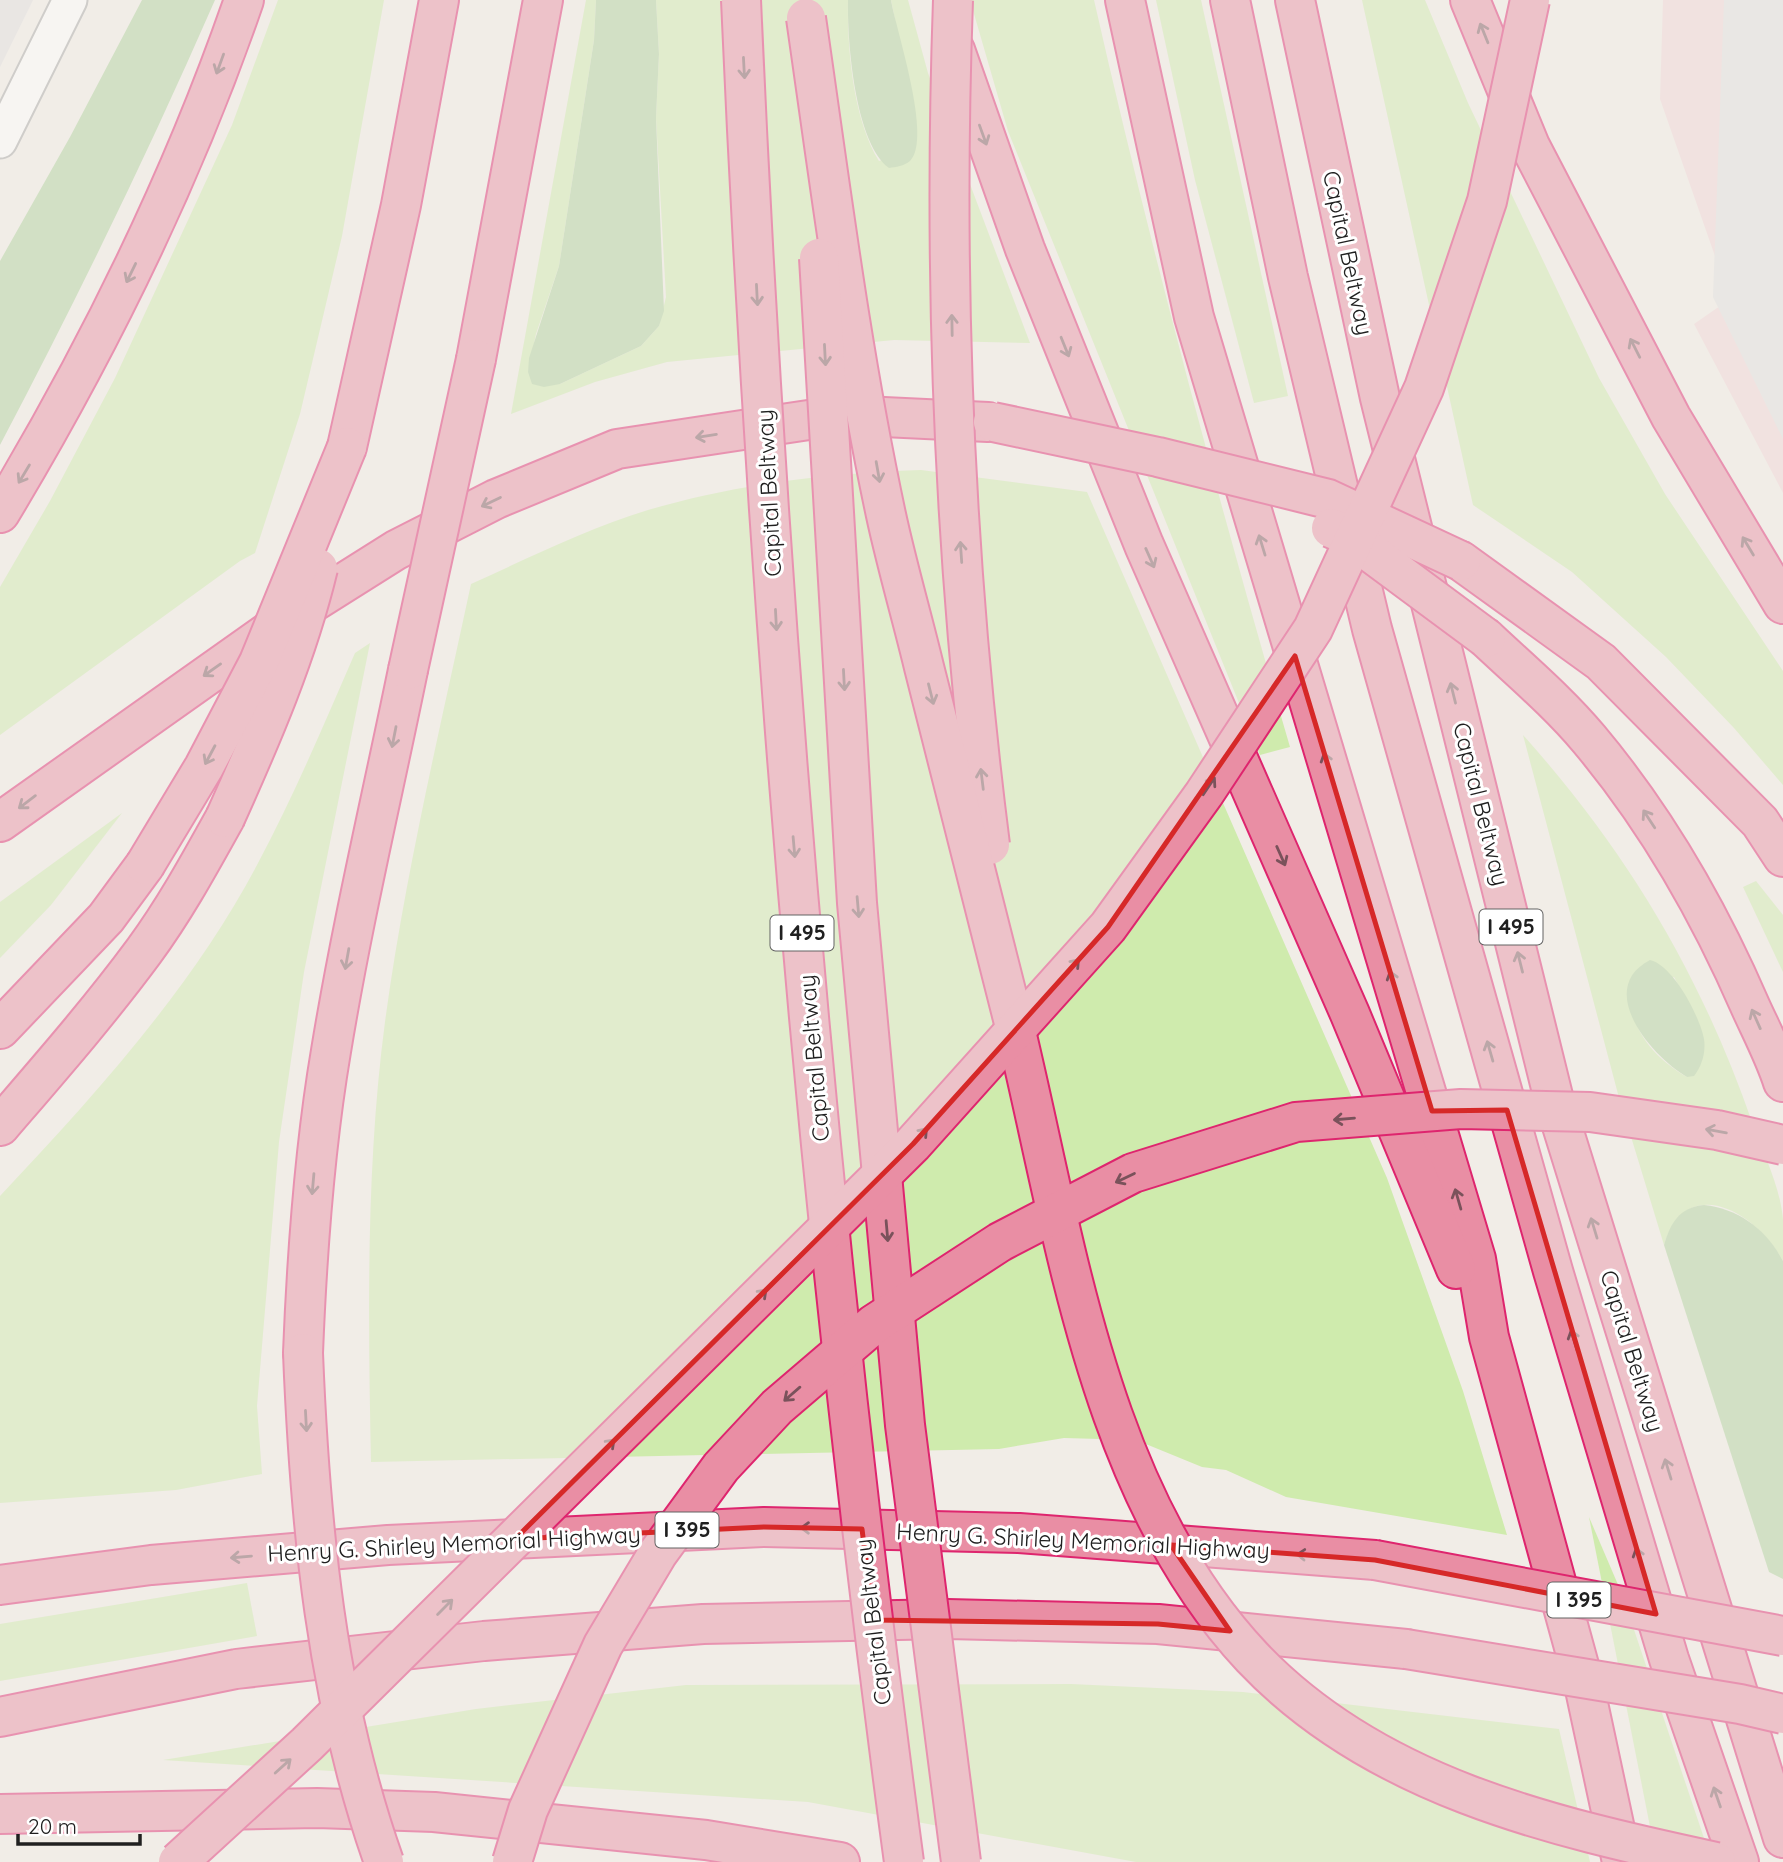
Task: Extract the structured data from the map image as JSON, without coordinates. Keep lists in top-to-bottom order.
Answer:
{
  "streets": {
    "highway": [
      "Capital Beltway",
      "I 495",
      "I 395",
      "Henry G. Shirley Memorial Highway"
    ]
  },
  "scale_bar": "20 m"
}
